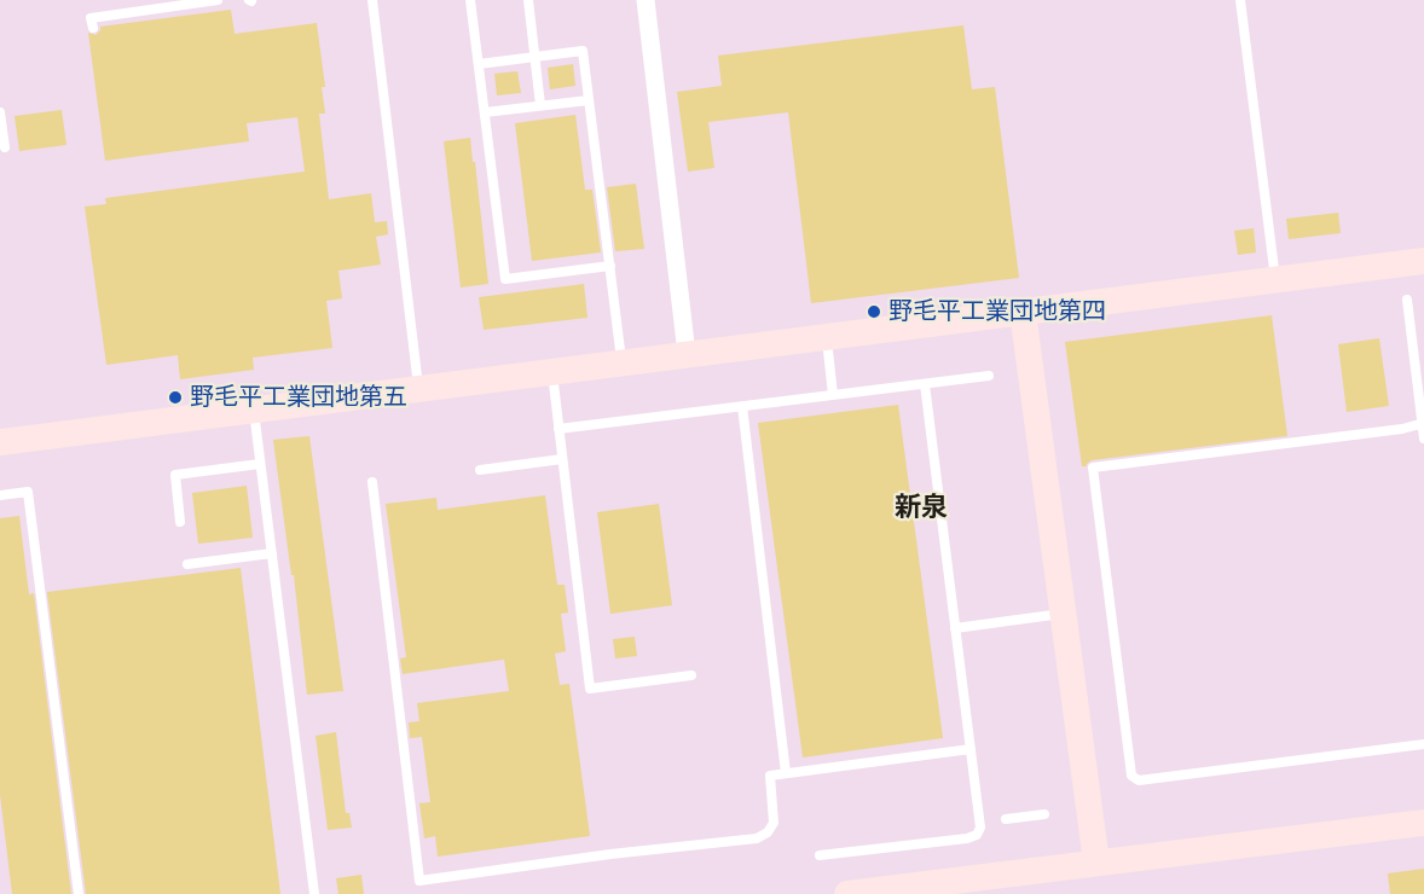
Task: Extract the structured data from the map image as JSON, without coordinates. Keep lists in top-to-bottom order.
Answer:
{
  "districts": ["新泉"],
  "places": ["野毛平工業団地第四", "野毛平工業団地第五"]
}
